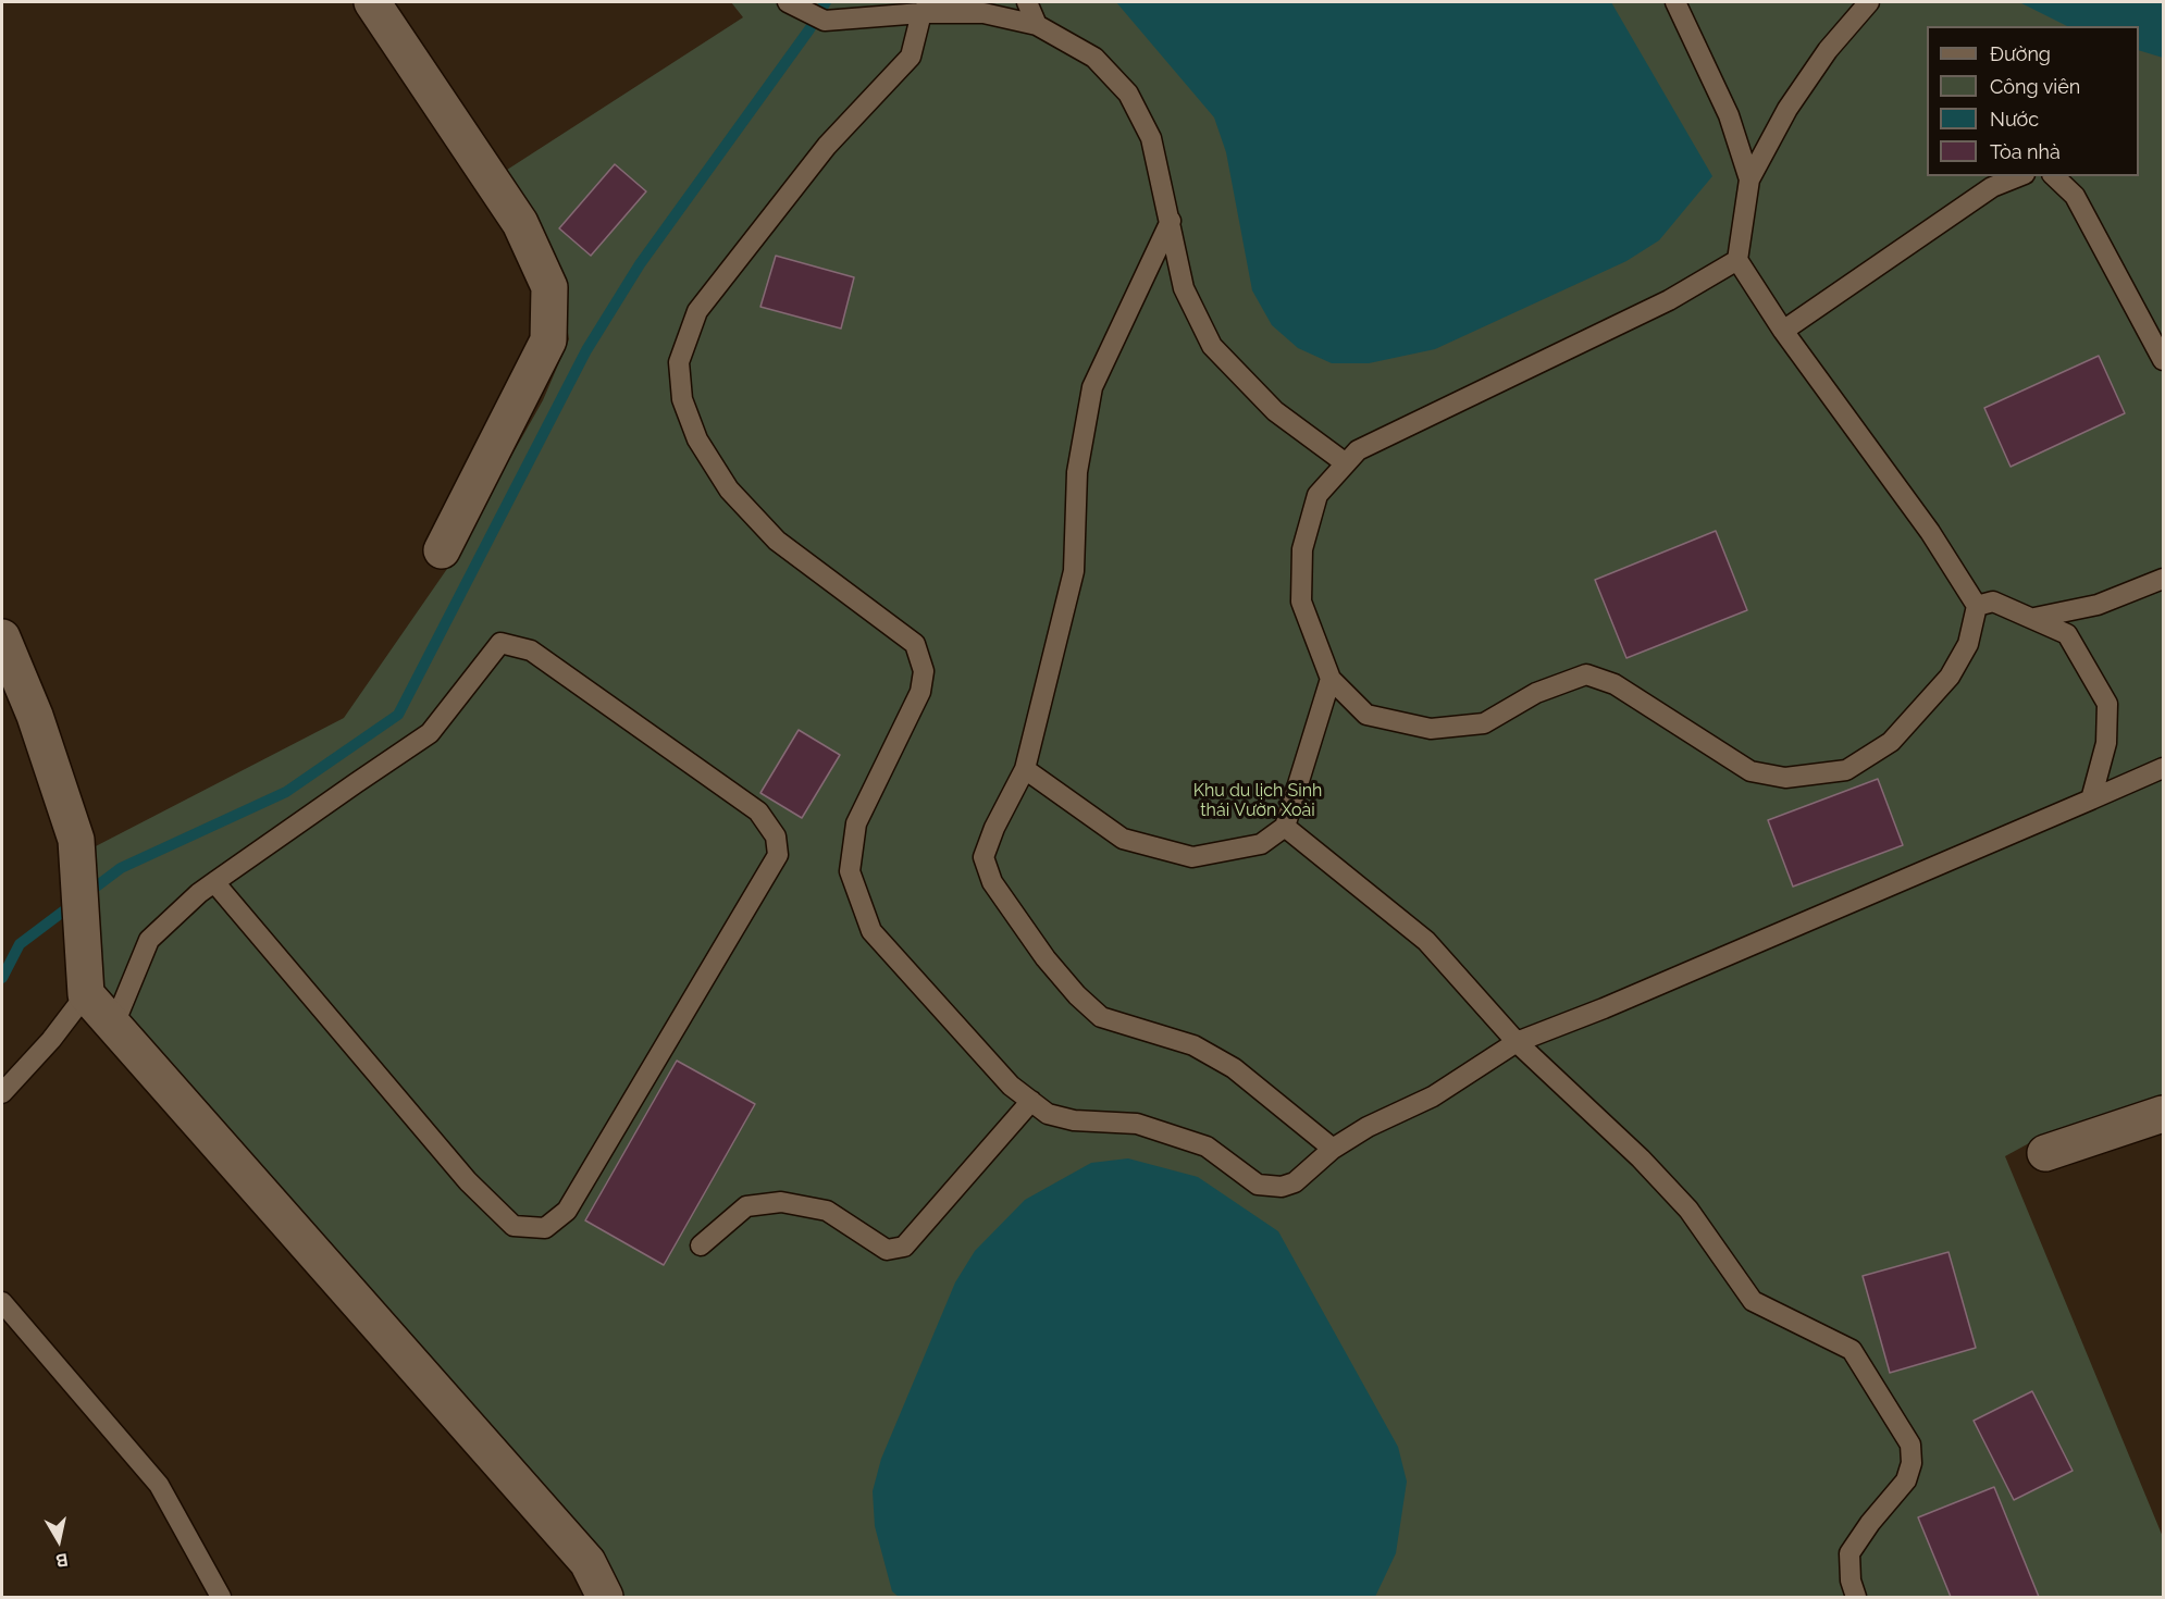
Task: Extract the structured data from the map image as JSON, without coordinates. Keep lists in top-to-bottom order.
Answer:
{
  "parks": ["Khu du lịch Sinh thái Vườn Xoài"],
  "legend": [
    "Đường",
    "Công viên",
    "Nước",
    "Tòa nhà"
  ],
  "north": "bottom"
}
